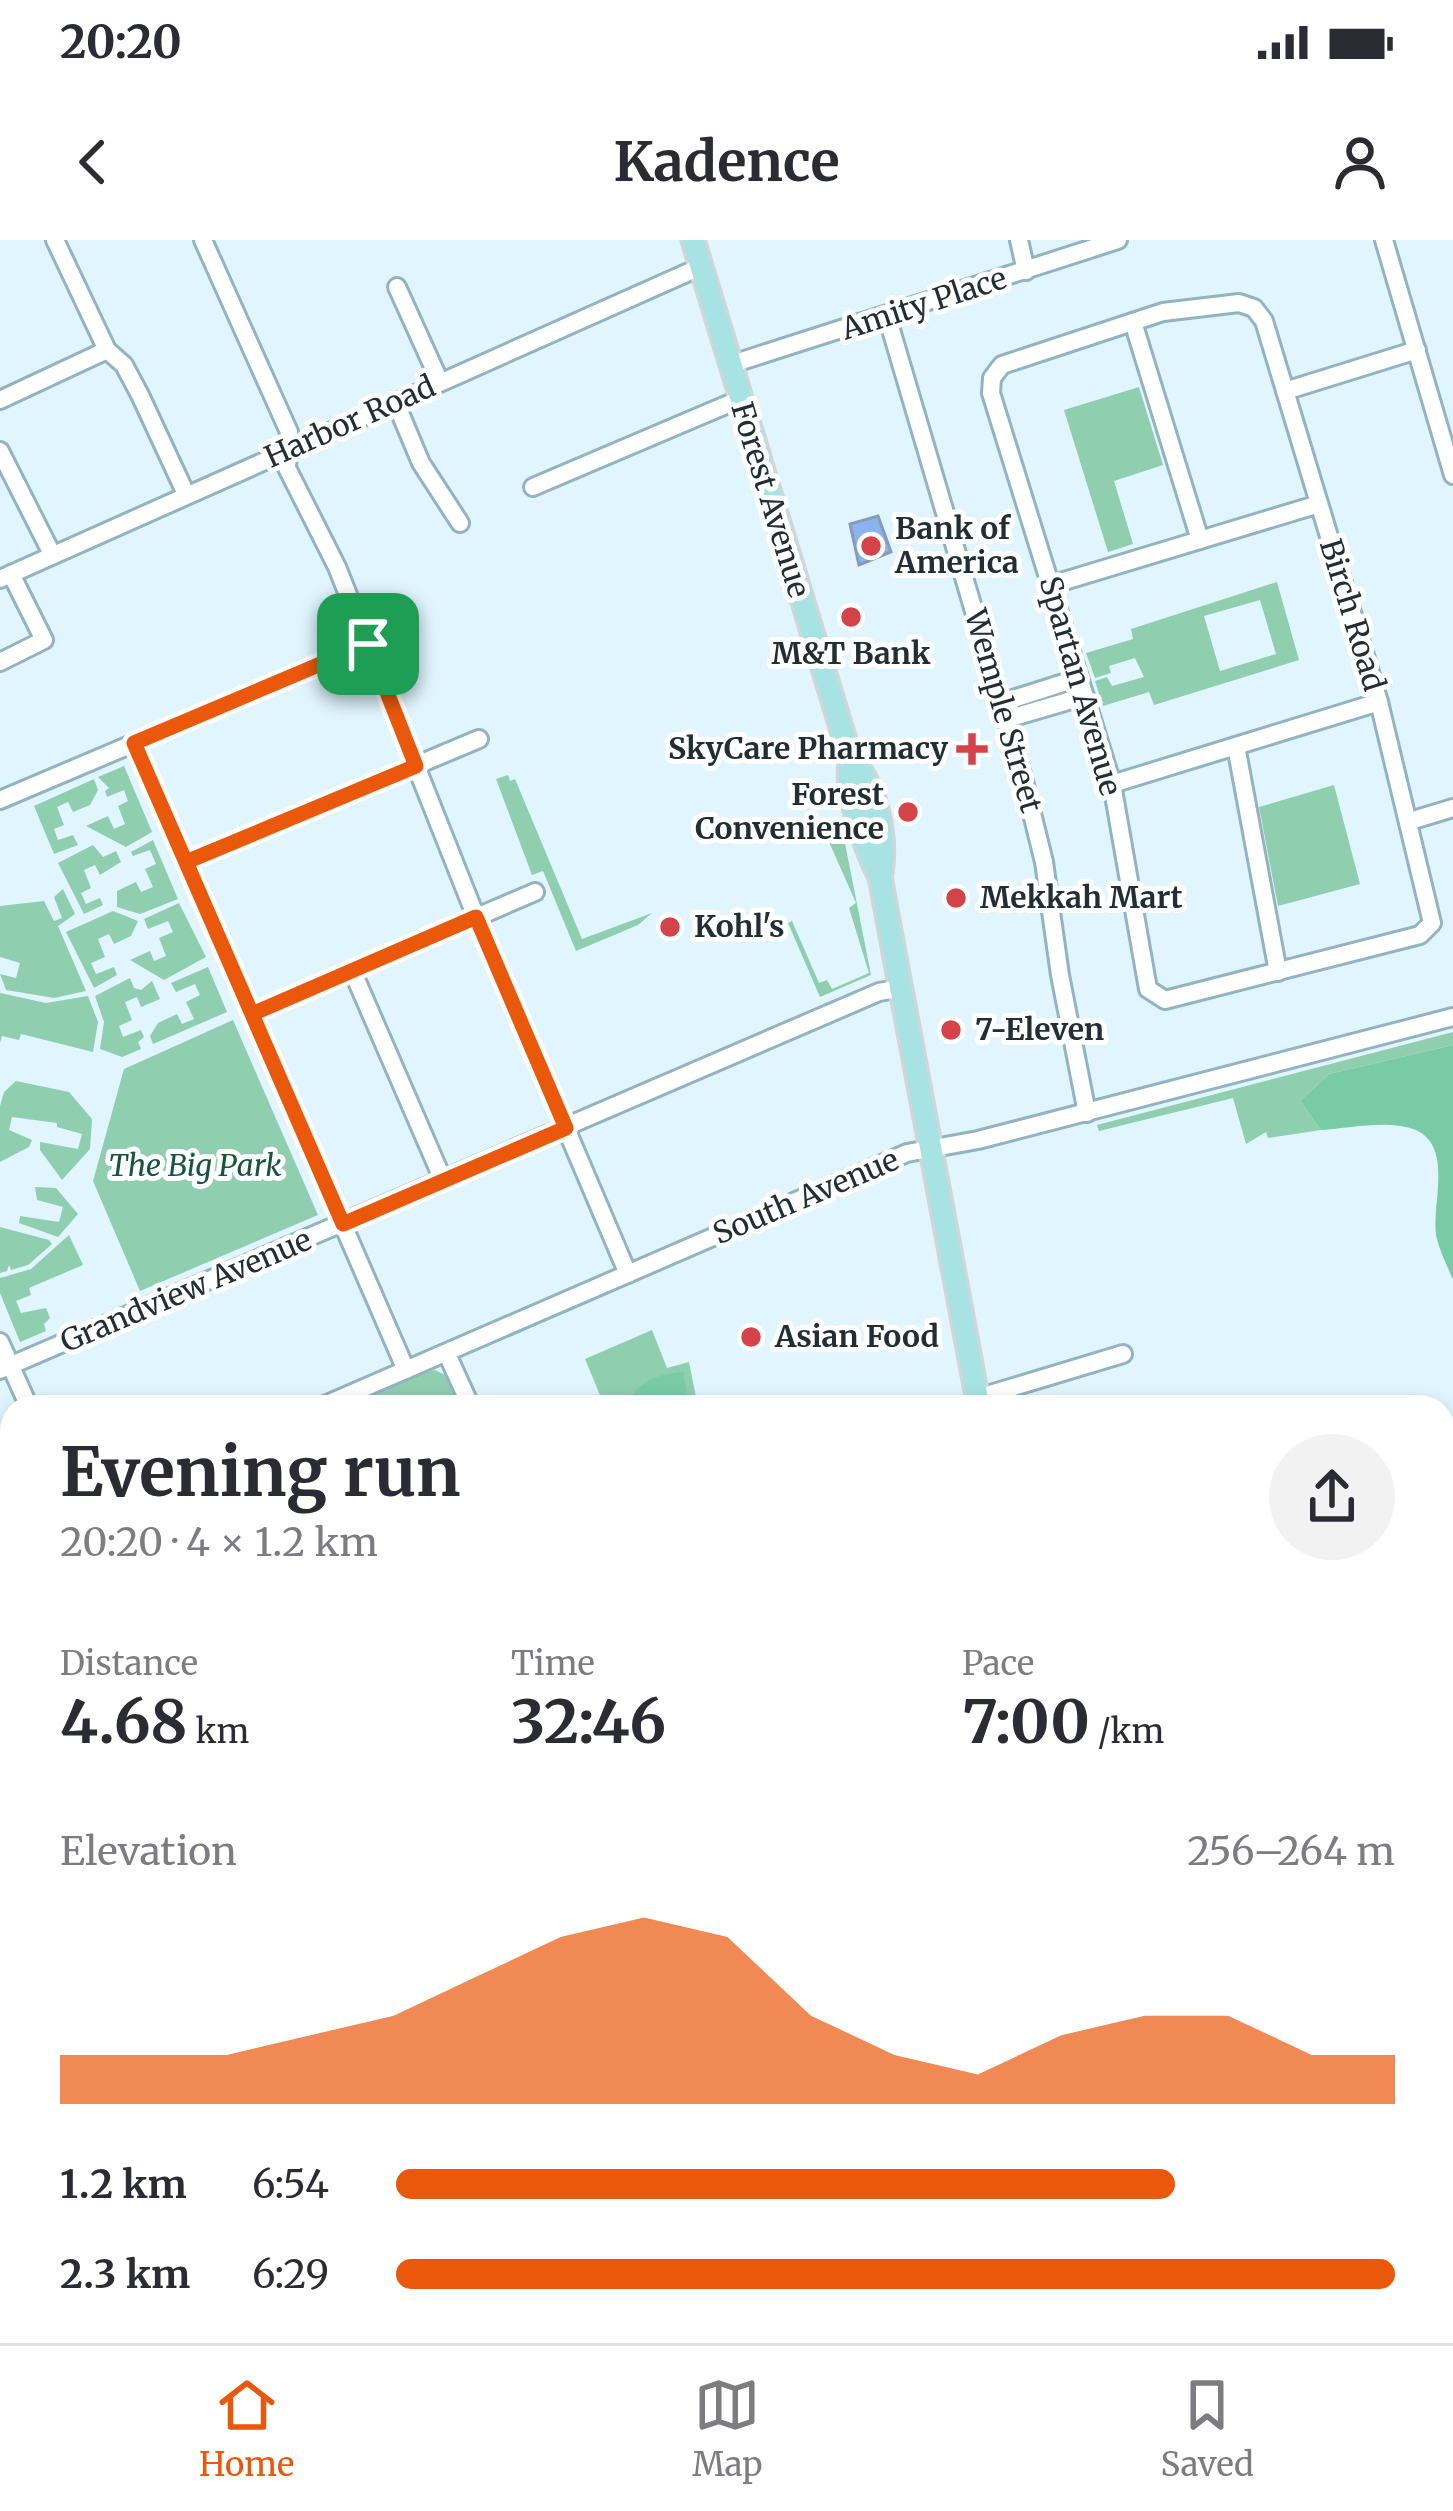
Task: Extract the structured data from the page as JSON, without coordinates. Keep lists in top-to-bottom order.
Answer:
{
  "streets": {
    "main road": ["Forest Avenue"],
    "street": [
      "Amity Place",
      "Harbor Road",
      "Birch Road",
      "Spartan Avenue",
      "Wemple Street",
      "South Avenue",
      "Grandview Avenue"
    ]
  },
  "crossings": [
    ["Amity Place", "Forest Avenue"],
    ["Amity Place", "Wemple Street"],
    ["Harbor Road", "Forest Avenue"],
    ["Forest Avenue", "South Avenue"],
    ["Forest Avenue", "Grandview Avenue"],
    ["Birch Road", "Spartan Avenue"],
    ["Wemple Street", "South Avenue"]
  ],
  "parks": ["The Big Park"],
  "places": {
    "other": [
      "Bank of America",
      "M&T Bank",
      "Forest Convenience",
      "Mekkah Mart",
      "Kohl's",
      "7-Eleven",
      "Asian Food"
    ],
    "health": ["SkyCare Pharmacy"]
  },
  "page": {
    "status": "20:20",
    "header": "Kadence",
    "heading": ["Evening run", "20:20 · 4 × 1.2 km"],
    "stats": [
      ["Distance", "4.68 km"],
      ["Time", "32:46"],
      ["Pace", "7:00 /km"]
    ],
    "chart": ["Elevation", "256–264 m"],
    "list": [
      {
        "name": "1.2 km",
        "note": "6:54"
      },
      {
        "name": "2.3 km",
        "note": "6:29"
      }
    ],
    "tabs": ["Home", "Map", "Saved"]
  }
}
